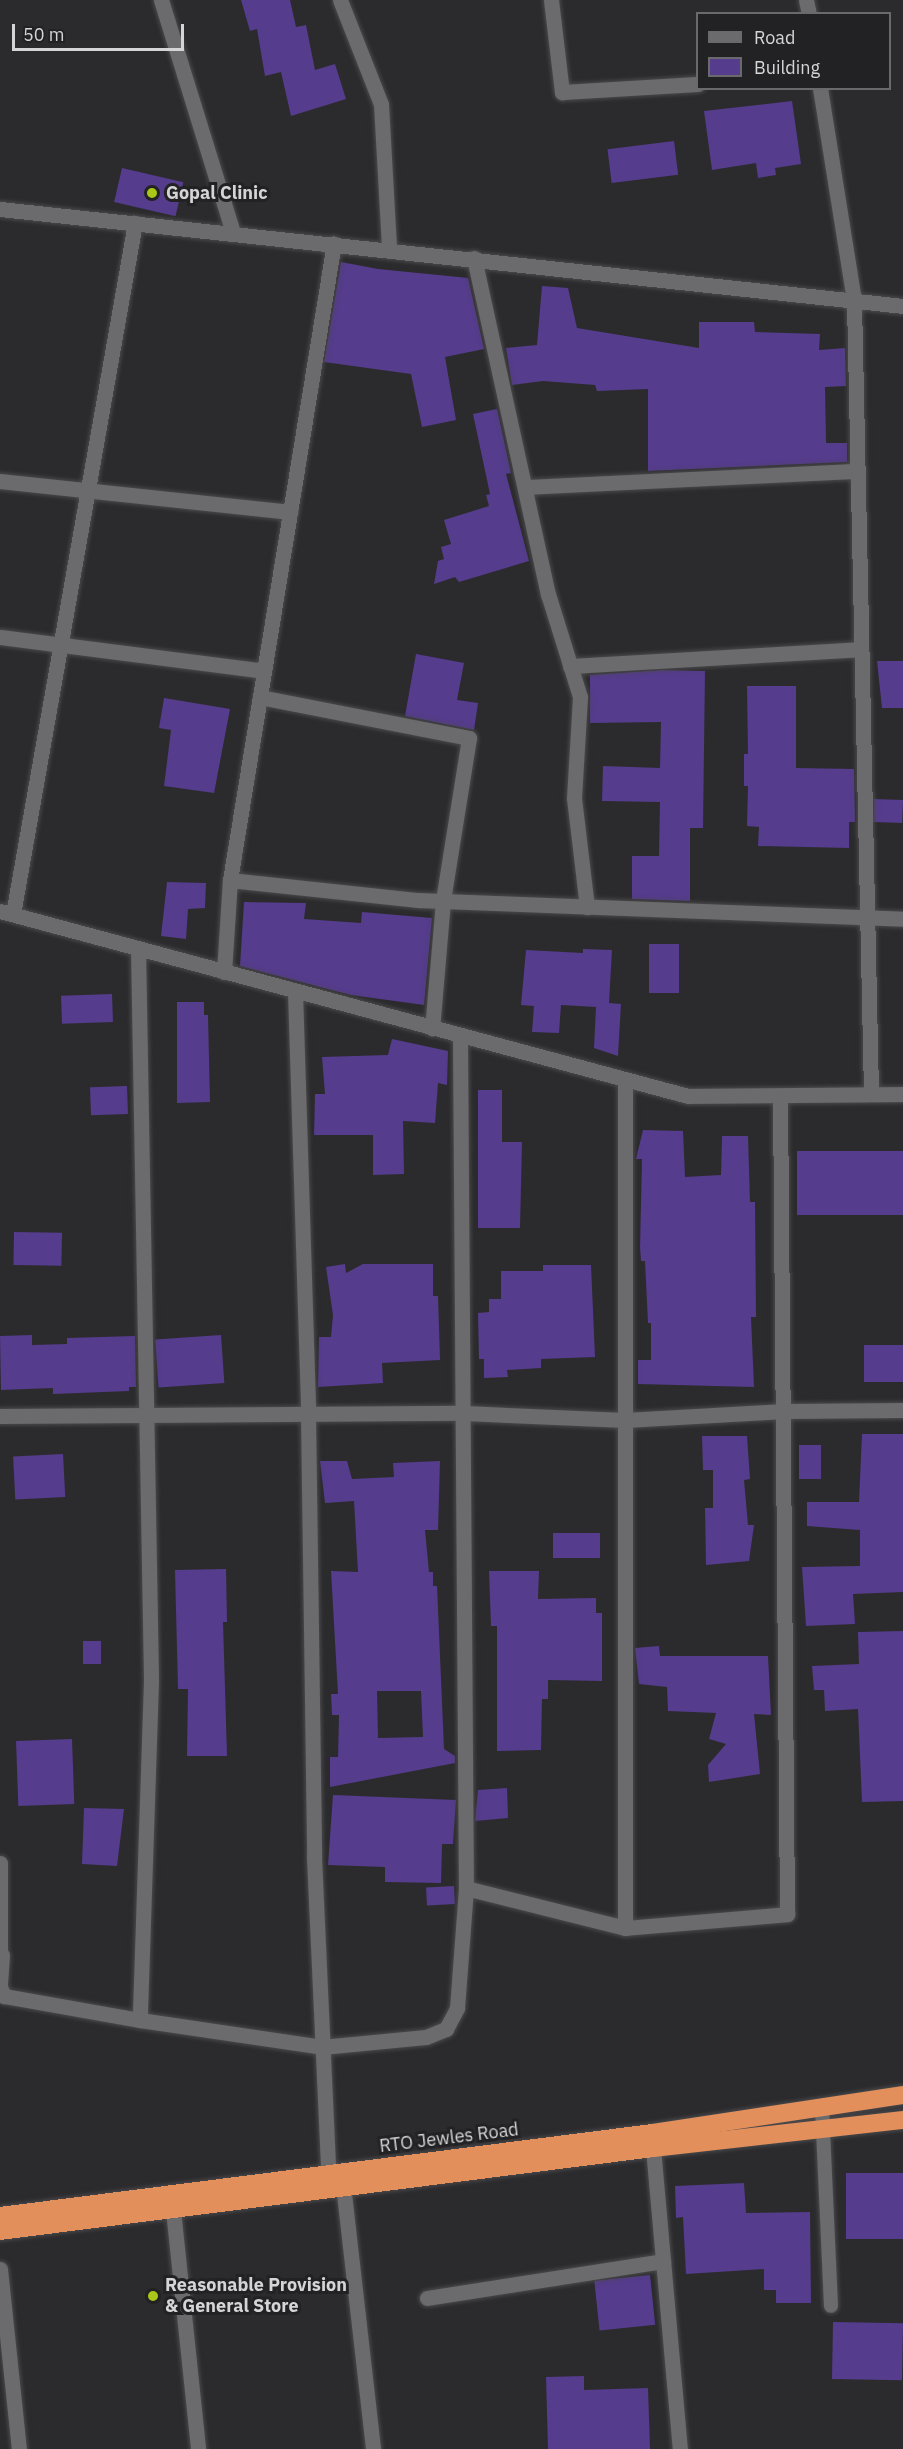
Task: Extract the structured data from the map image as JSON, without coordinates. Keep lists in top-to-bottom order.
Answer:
{
  "streets": {
    "highway": ["RTO Jewles Road"]
  },
  "places": ["Gopal Clinic", "Reasonable Provision & General Store"],
  "legend": ["Road", "Building"],
  "scale_bar": "50 m"
}
